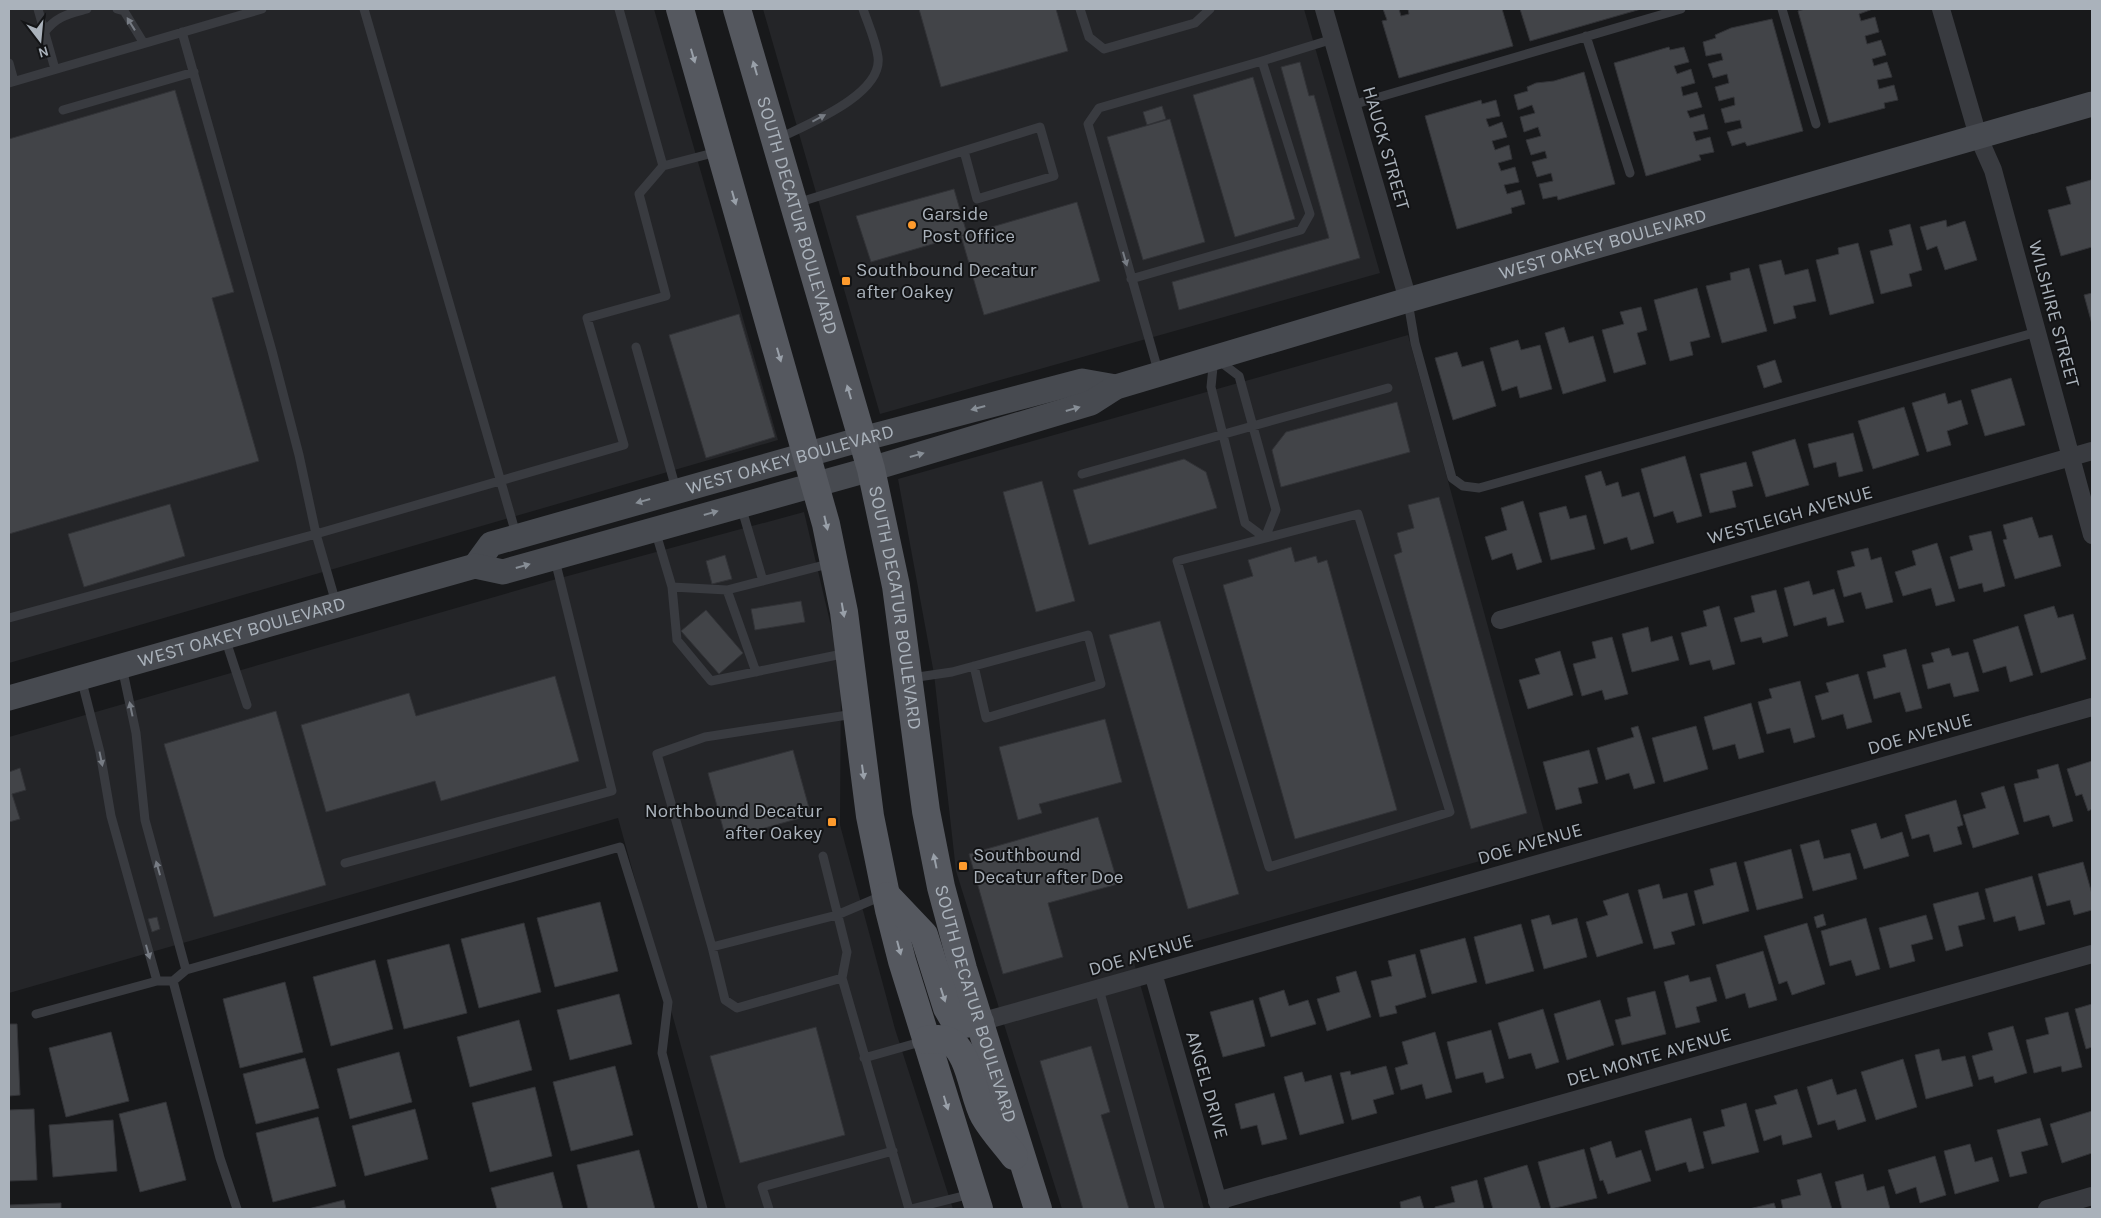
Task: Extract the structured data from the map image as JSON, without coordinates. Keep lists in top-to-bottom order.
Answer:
{
  "streets": {
    "main road": ["SOUTH DECATUR BOULEVARD", "WEST OAKEY BOULEVARD"],
    "street": [
      "HAUCK STREET",
      "WILSHIRE STREET",
      "WESTLEIGH AVENUE",
      "DOE AVENUE",
      "DEL MONTE AVENUE",
      "ANGEL DRIVE"
    ]
  },
  "crossings": [
    ["HAUCK STREET", "WEST OAKEY BOULEVARD"],
    ["SOUTH DECATUR BOULEVARD", "WEST OAKEY BOULEVARD"],
    ["SOUTH DECATUR BOULEVARD", "DOE AVENUE"],
    ["WEST OAKEY BOULEVARD", "WILSHIRE STREET"],
    ["WILSHIRE STREET", "WESTLEIGH AVENUE"],
    ["DOE AVENUE", "ANGEL DRIVE"],
    ["DEL MONTE AVENUE", "ANGEL DRIVE"]
  ],
  "places": {
    "other": ["Garside Post Office"],
    "transit": ["Southbound Decatur after Oakey", "Northbound Decatur after Oakey", "Southbound Decatur after Doe"]
  },
  "north": "bottom"
}
